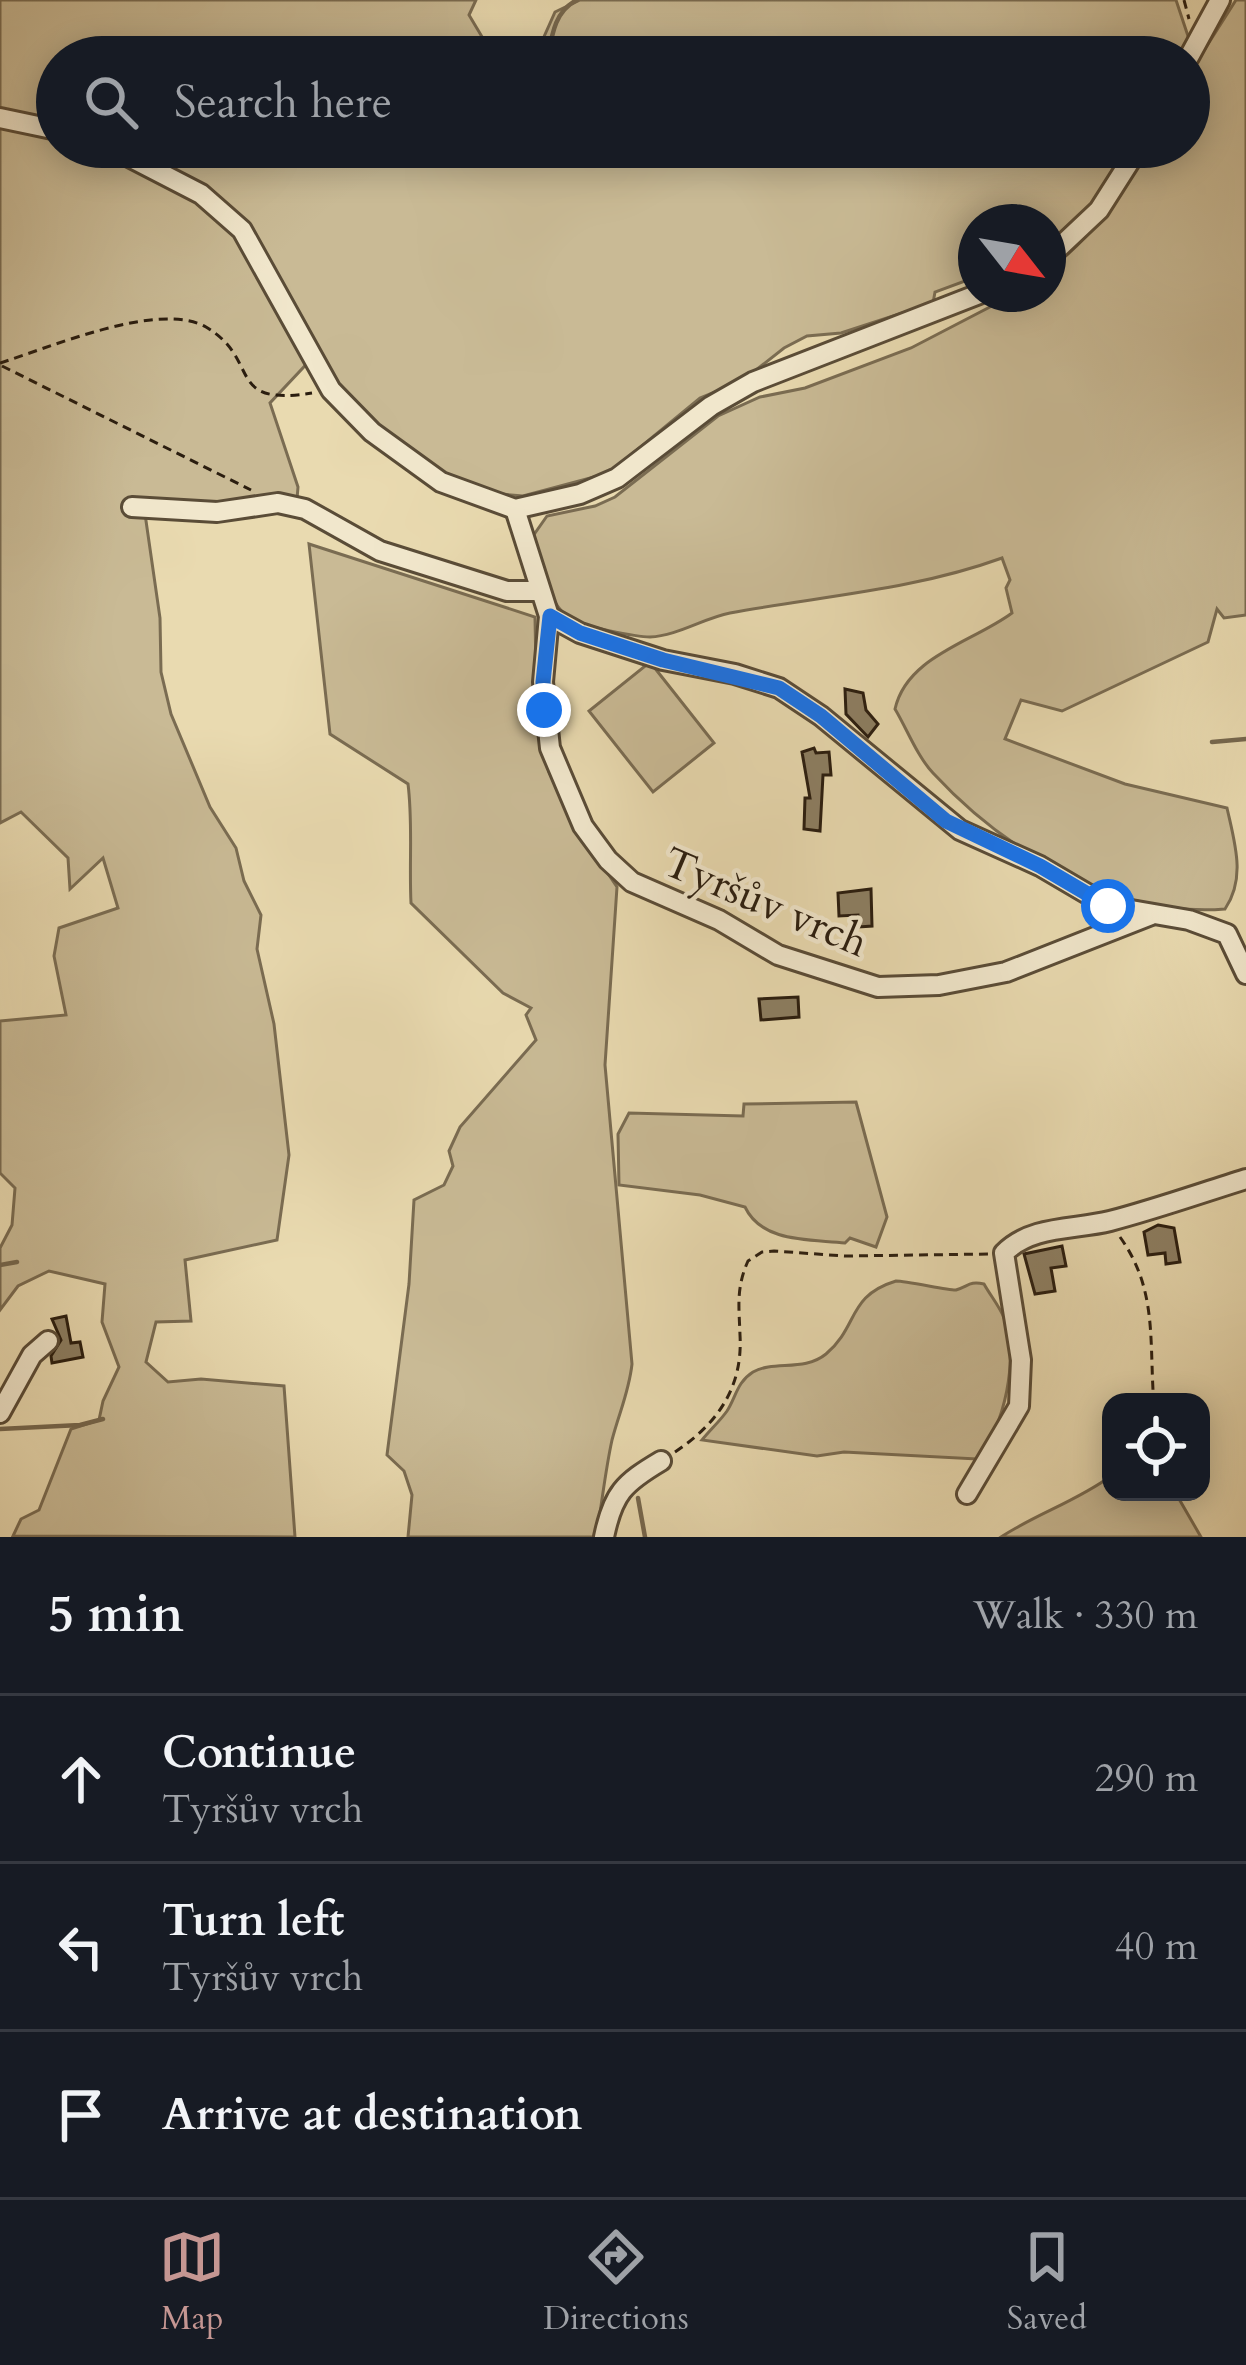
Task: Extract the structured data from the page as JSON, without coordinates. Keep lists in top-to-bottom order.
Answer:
{
  "streets": {
    "street": ["Tyršův vrch"]
  },
  "north": "bottom right",
  "page": {
    "search": "Search here",
    "heading": ["5 min", "Walk · 330 m"],
    "list": [
      ["Continue", "Tyršův vrch", "290 m"],
      ["Turn left", "Tyršův vrch", "40 m"],
      "Arrive at destination"
    ],
    "nav": ["Map", "Directions", "Saved"]
  }
}
